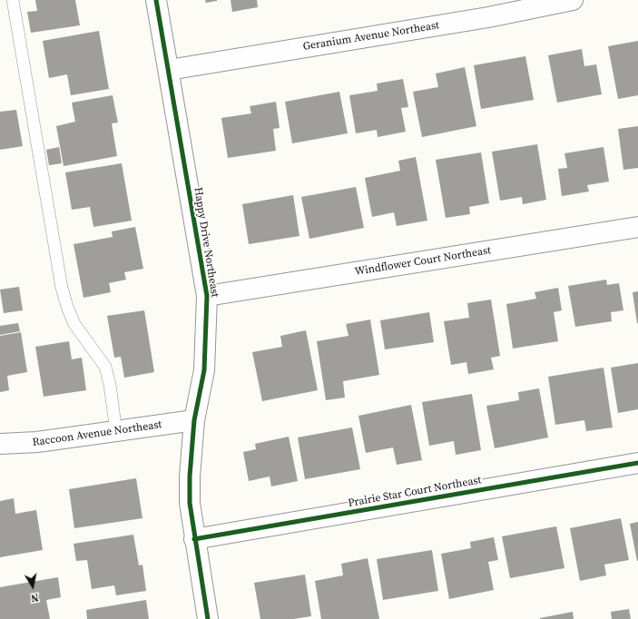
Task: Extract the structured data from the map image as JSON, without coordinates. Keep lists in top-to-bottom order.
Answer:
{
  "streets": {
    "street": [
      "Geranium Avenue Northeast",
      "Happy Drive Northeast",
      "Windflower Court Northeast",
      "Raccoon Avenue Northeast",
      "Prairie Star Court Northeast"
    ]
  },
  "crossings": [
    ["Geranium Avenue Northeast", "Happy Drive Northeast"],
    ["Happy Drive Northeast", "Windflower Court Northeast"],
    ["Happy Drive Northeast", "Raccoon Avenue Northeast"],
    ["Happy Drive Northeast", "Prairie Star Court Northeast"]
  ],
  "north": "bottom"
}
